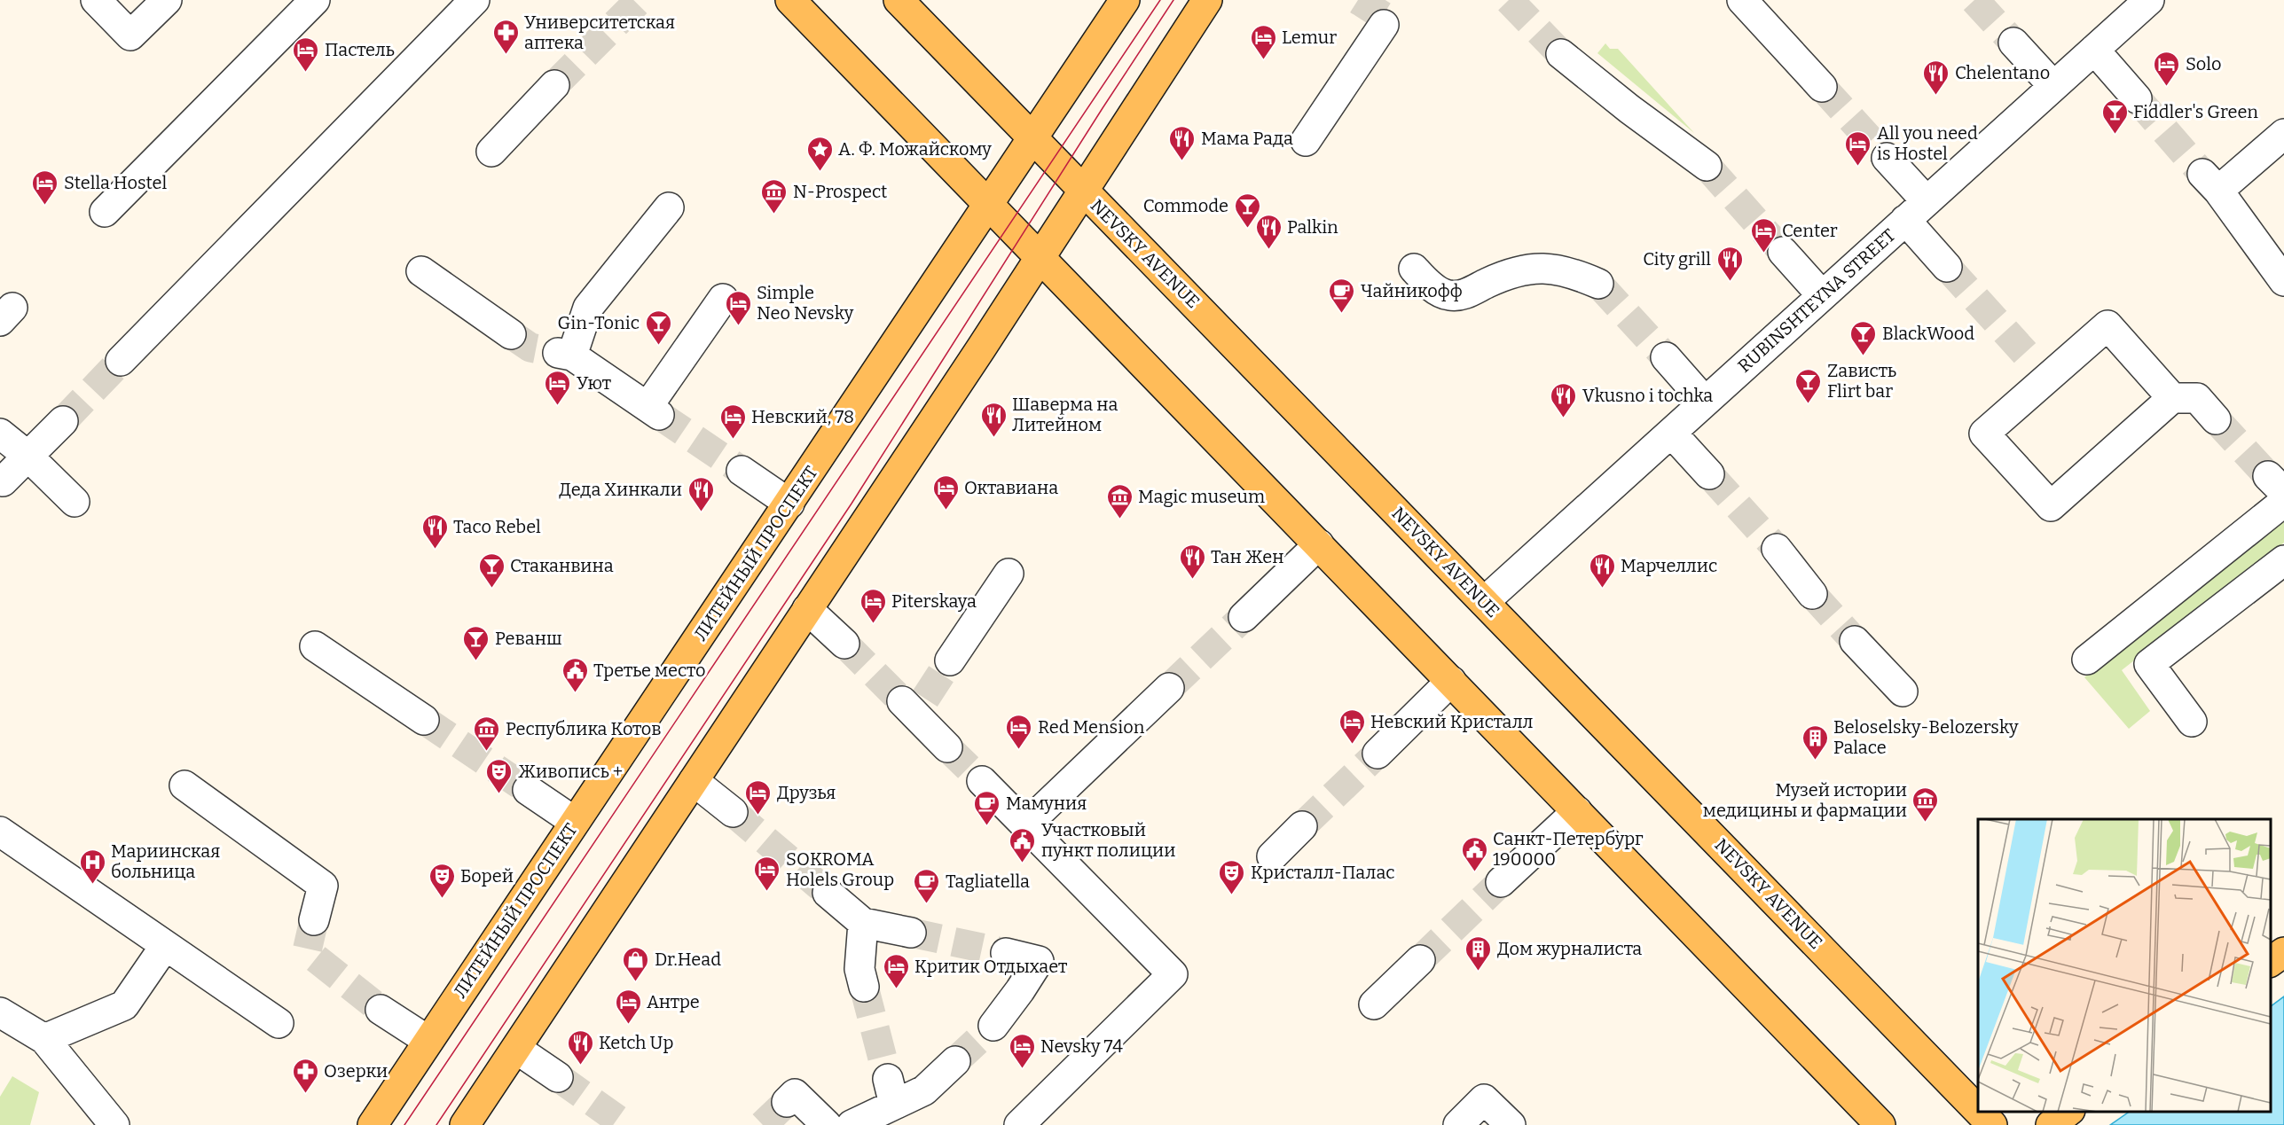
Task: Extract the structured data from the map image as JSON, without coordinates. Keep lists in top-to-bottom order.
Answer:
{
  "streets": {
    "main road": ["NEVSKY AVENUE", "ЛИТЕЙНЫЙ ПРОСПЕКТ"],
    "street": ["RUBINSHTEYNA STREET"]
  },
  "crossings": [
    ["NEVSKY AVENUE", "RUBINSHTEYNA STREET"],
    ["NEVSKY AVENUE", "ЛИТЕЙНЫЙ ПРОСПЕКТ"]
  ],
  "places": {
    "pharmacy": ["Университетская аптека", "Озерки"],
    "hotel": [
      "Lemur",
      "Пастель",
      "Solo",
      "All you need is Hostel",
      "Stella Hostel",
      "Center",
      "Simple Neo Nevsky",
      "Уют",
      "Невский, 78",
      "Октавиана",
      "Piterskaya",
      "Невский Кристалл",
      "Red Mension",
      "Друзья",
      "SOKROMA Holels Group",
      "Критик Отдыхает",
      "Антре",
      "Nevsky 74"
    ],
    "restaurant": [
      "Chelentano",
      "Мама Рада",
      "Palkin",
      "City grill",
      "Vkusno i tochka",
      "Шаверма на Литейном",
      "Деда Хинкали",
      "Taco Rebel",
      "Тан Жен",
      "Марчеллис",
      "Ketch Up"
    ],
    "bar": [
      "Fiddler's Green",
      "Commode",
      "Gin-Tonic",
      "BlackWood",
      "Zависть Flirt bar",
      "Стаканвина",
      "Реванш"
    ],
    "place": ["А. Ф. Можайскому"],
    "museum": [
      "N-Prospect",
      "Magic museum",
      "Республика Котов",
      "Музей истории медицины и фармации"
    ],
    "cafe": ["Чайникофф", "Мамуния", "Tagliatella"],
    "public building": ["Третье место", "Участковый пункт полиции", "Санкт-Петербург 190000"],
    "building": ["Beloselsky-Belozersky Palace", "Дом журналиста"],
    "theatre": ["Живопись +", "Кристалл-Палас", "Борей"],
    "hospital": ["Мариинская больница"],
    "shop": ["Dr.Head"]
  }
}
